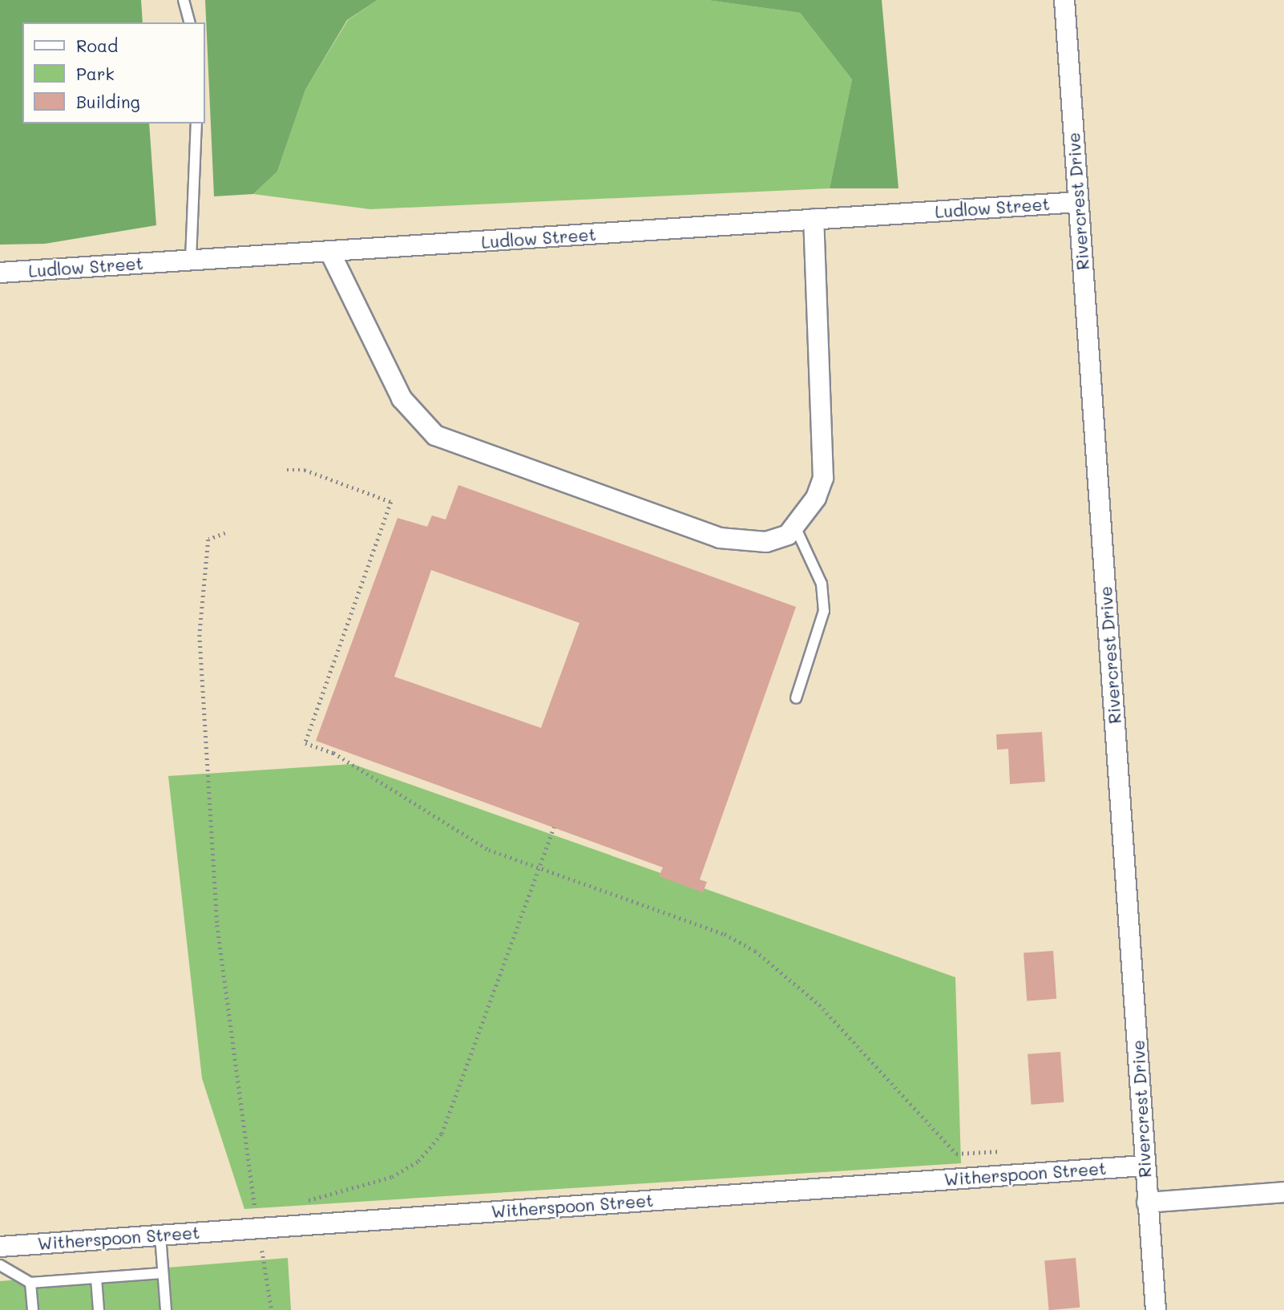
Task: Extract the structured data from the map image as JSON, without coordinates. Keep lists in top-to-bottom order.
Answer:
{
  "streets": {
    "street": ["Rivercrest Drive", "Ludlow Street", "Witherspoon Street"]
  },
  "crossings": [
    ["Rivercrest Drive", "Ludlow Street"],
    ["Rivercrest Drive", "Witherspoon Street"]
  ],
  "legend": ["Road", "Park", "Building"]
}
